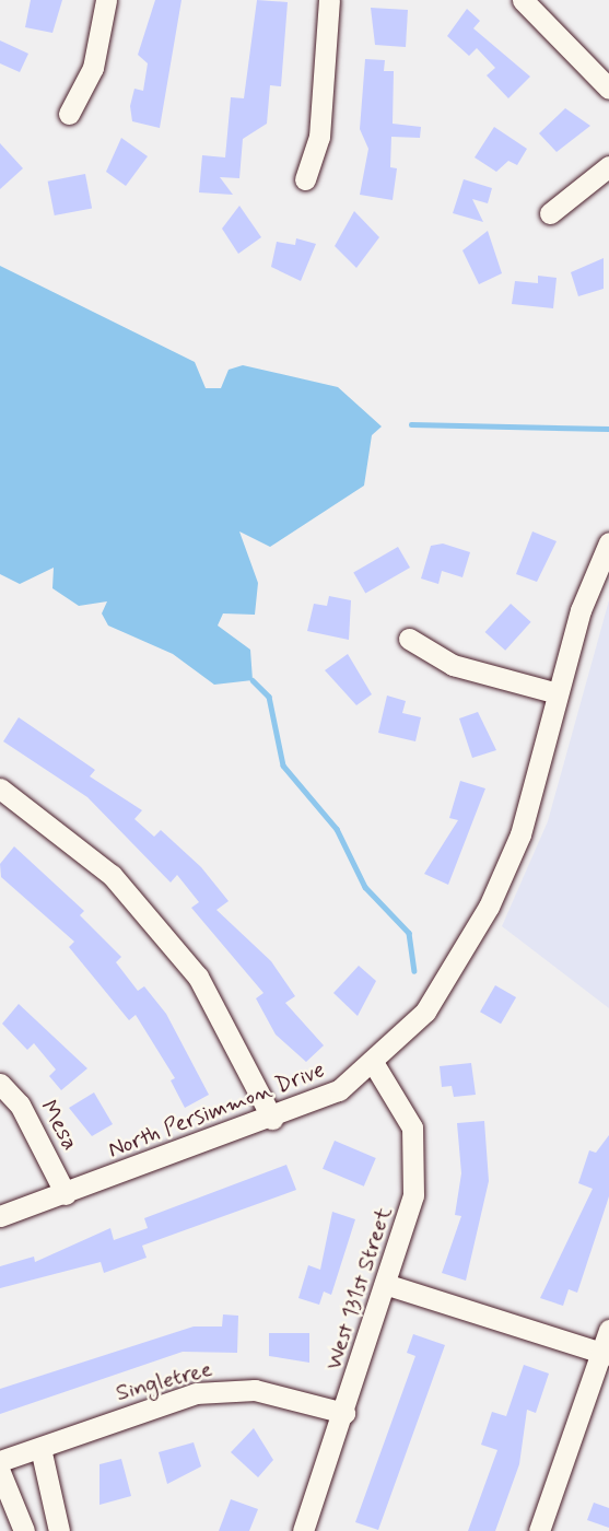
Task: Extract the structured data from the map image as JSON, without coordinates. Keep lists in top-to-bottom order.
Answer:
{
  "streets": {
    "street": [
      "North Persimmon Drive",
      "Mesa",
      "West 131st Street",
      "Singletree"
    ]
  },
  "crossings": [
    ["North Persimmon Drive", "Mesa"],
    ["North Persimmon Drive", "West 131st Street"],
    ["West 131st Street", "Singletree"]
  ]
}
